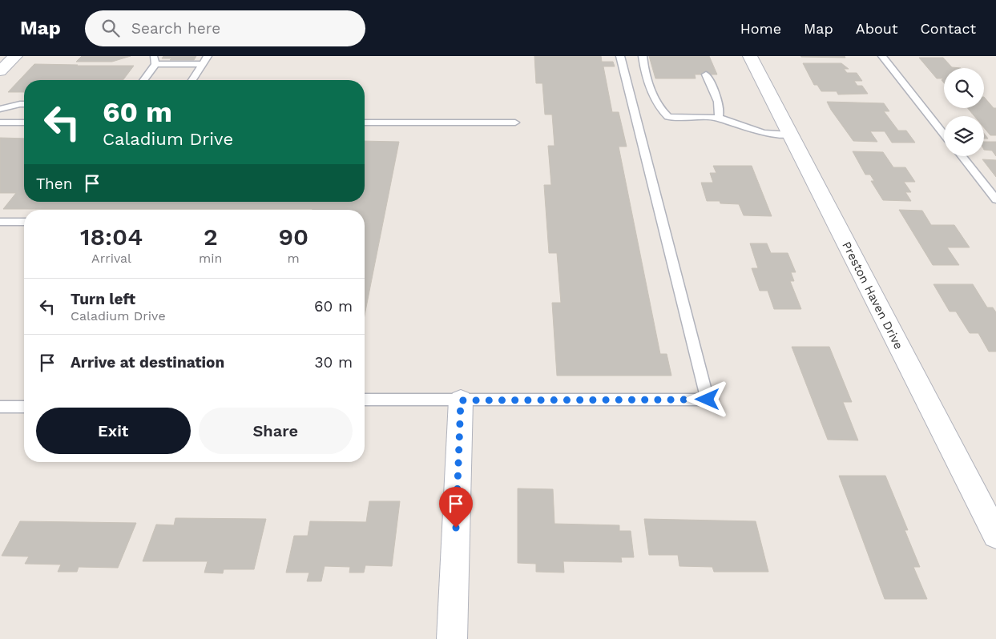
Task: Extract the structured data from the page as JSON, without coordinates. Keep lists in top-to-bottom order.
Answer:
{
  "streets": {
    "street": ["Preston Haven Drive"]
  },
  "page": {
    "header": "Map",
    "search": "Search here",
    "nav": [
      "Home",
      "Map",
      "About",
      "Contact"
    ],
    "turn": ["60 m", "Caladium Drive"],
    "then": "Then",
    "eta": [
      "18:04",
      "Arrival",
      "2",
      "min",
      "90",
      "m"
    ],
    "list": [
      {
        "name": "Turn left",
        "note": "Caladium Drive",
        "value": "60 m"
      },
      {
        "name": "Arrive at destination",
        "value": "30 m"
      }
    ],
    "buttons": ["Exit", "Share"]
  }
}
